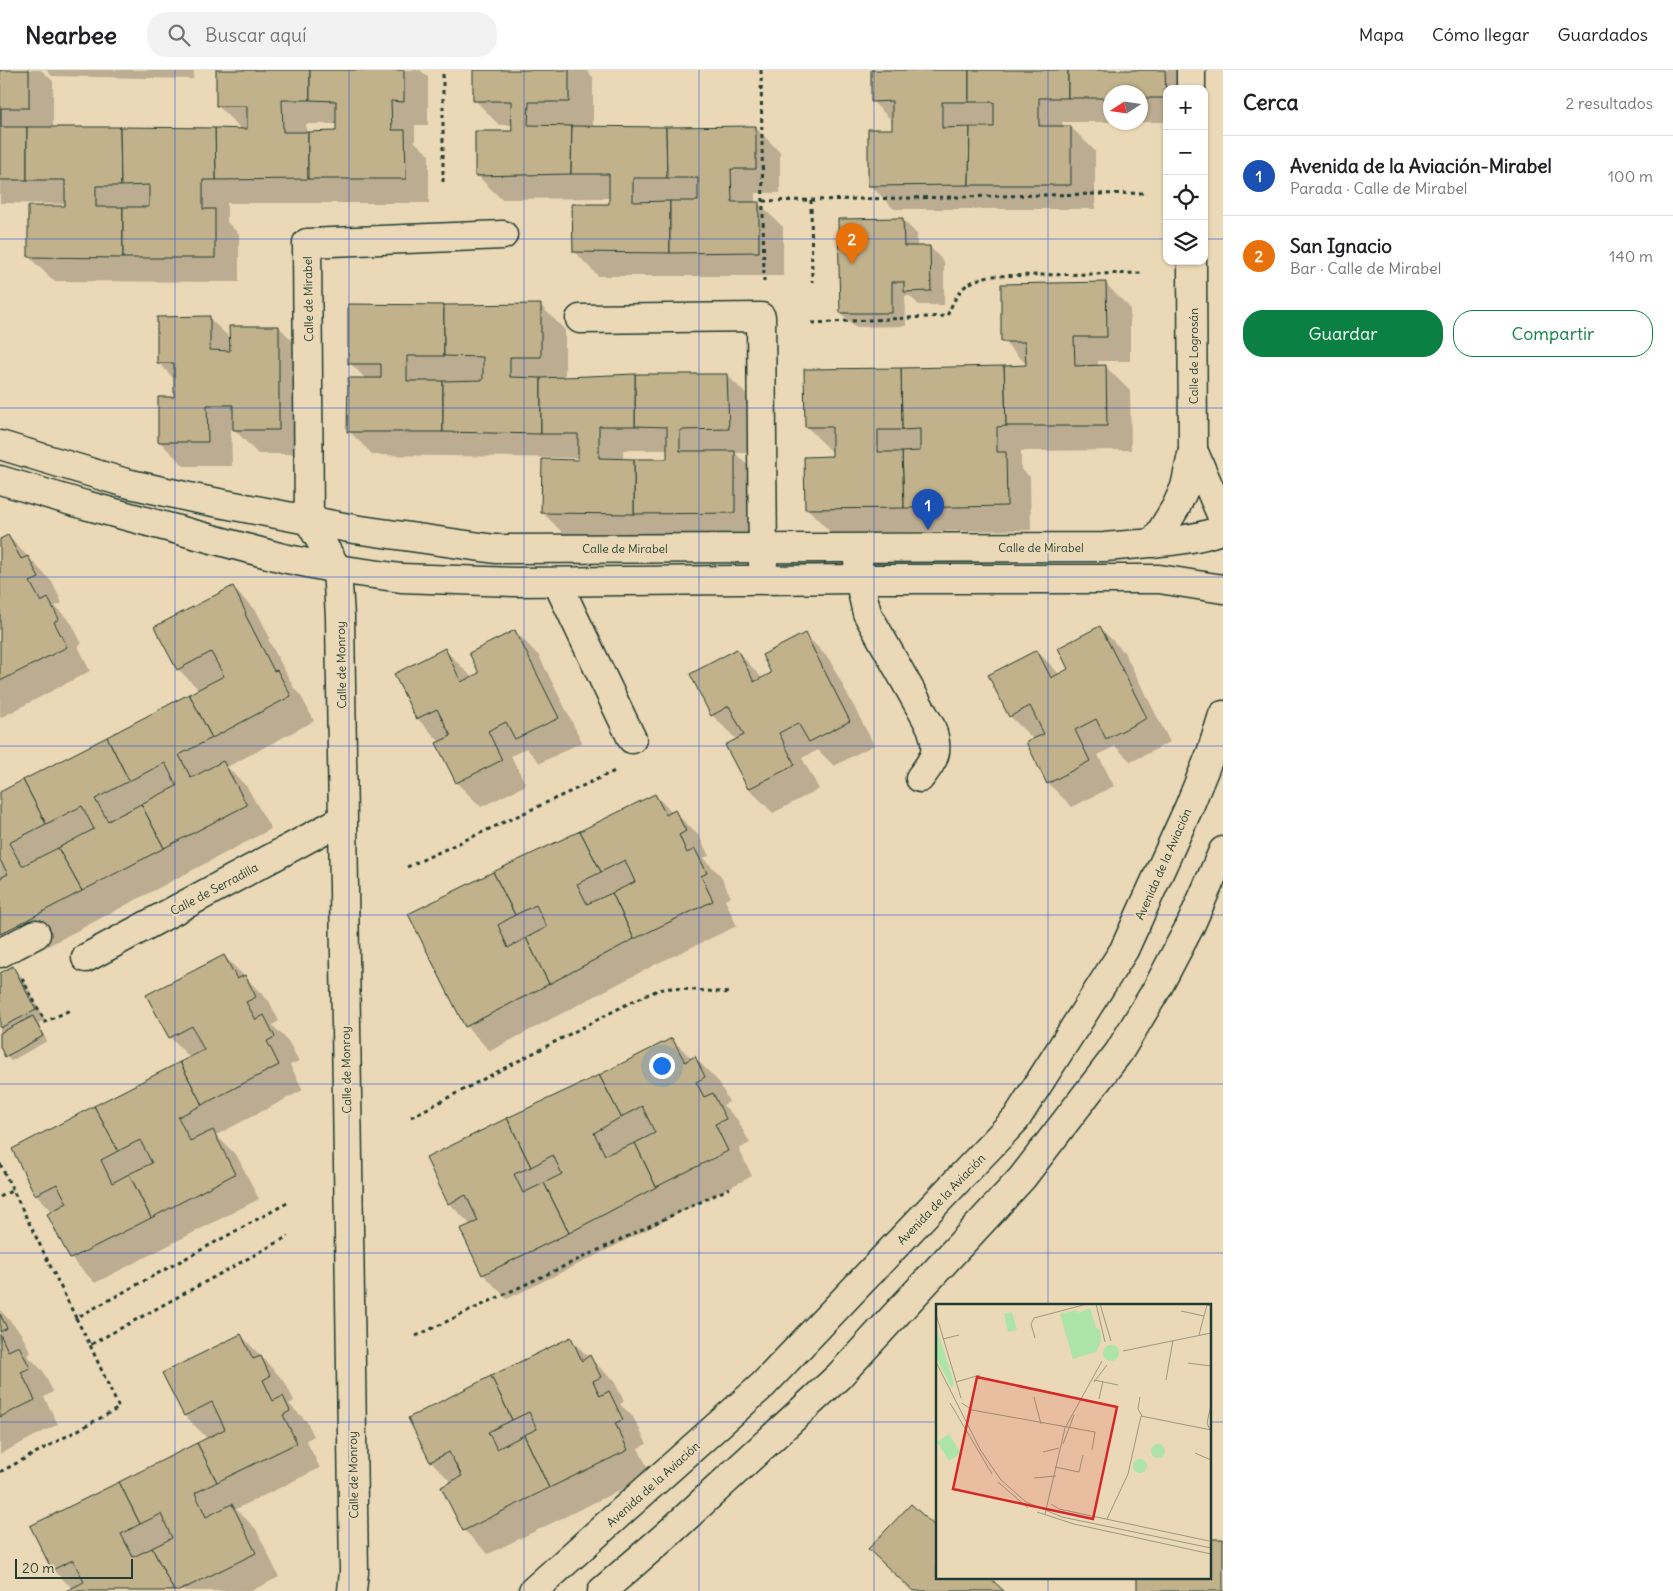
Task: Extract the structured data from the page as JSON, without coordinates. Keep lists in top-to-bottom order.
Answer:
{
  "streets": {
    "street": [
      "Calle de Mirabel",
      "Calle de Logrosán",
      "Calle de Monroy",
      "Avenida de la Aviación",
      "Calle de Serradilla"
    ]
  },
  "crossings": [
    ["Calle de Mirabel", "Calle de Logrosán"],
    ["Calle de Mirabel", "Calle de Monroy"],
    ["Calle de Monroy", "Calle de Serradilla"]
  ],
  "scale_bar": "20 m",
  "north": "left",
  "page": {
    "header": "Nearbee",
    "search": "Buscar aquí",
    "nav": ["Mapa", "Cómo llegar", "Guardados"],
    "heading": ["Cerca", "2 resultados"],
    "map_buttons": ["+", "−"],
    "list": [
      {
        "mark": "1",
        "name": "Avenida de la Aviación-Mirabel",
        "note": "Parada · Calle de Mirabel",
        "value": "100 m"
      },
      {
        "mark": "2",
        "name": "San Ignacio",
        "note": "Bar · Calle de Mirabel",
        "value": "140 m"
      }
    ],
    "pins": ["2", "1"],
    "buttons": ["Guardar", "Compartir"],
    "scale": "20 m"
  }
}
